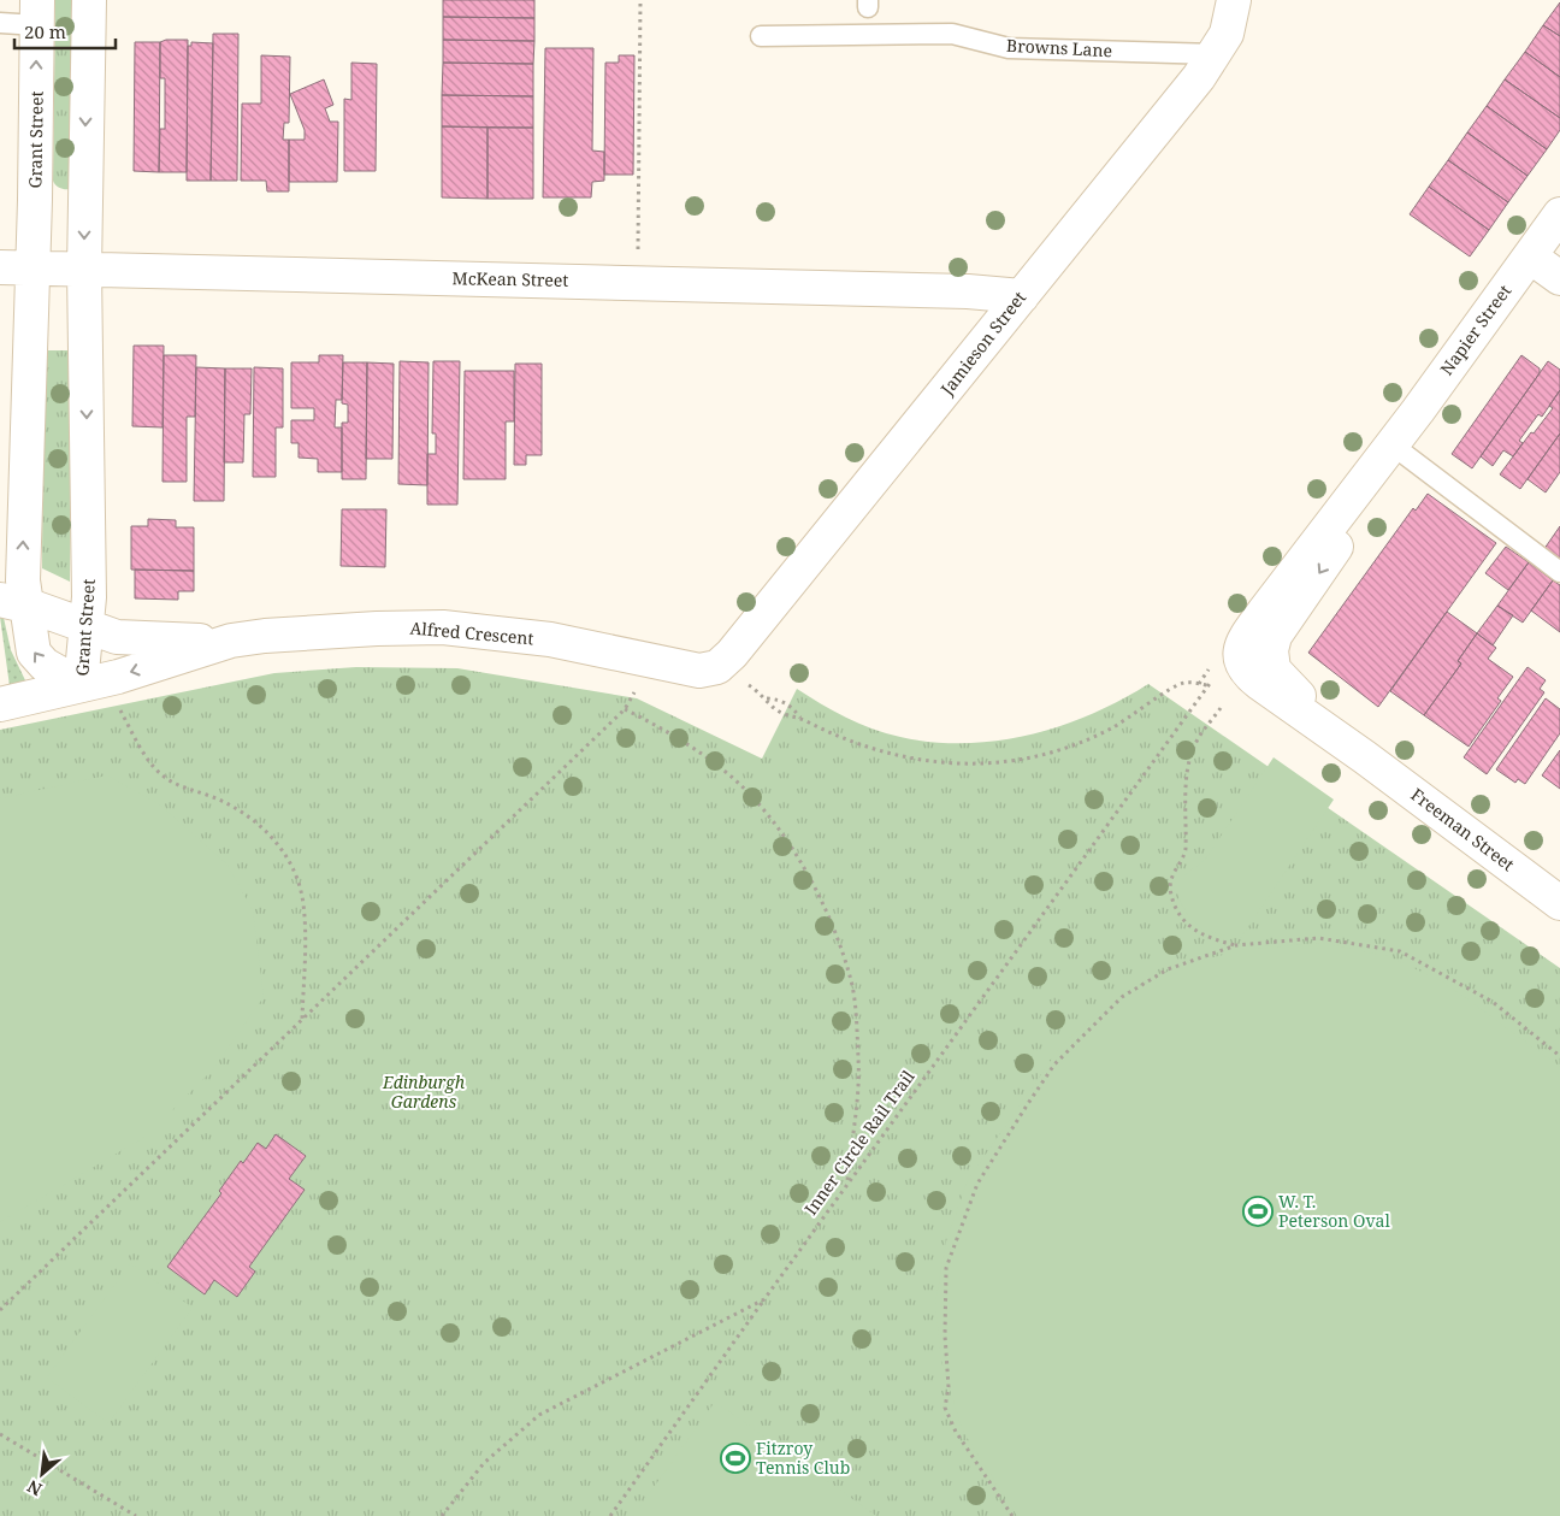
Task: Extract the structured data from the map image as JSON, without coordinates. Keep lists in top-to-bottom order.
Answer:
{
  "streets": {
    "street": [
      "Grant Street",
      "McKean Street",
      "Napier Street",
      "Jamieson Street",
      "Alfred Crescent",
      "Freeman Street"
    ],
    "lane": ["Browns Lane"],
    "path": ["Inner Circle Rail Trail"]
  },
  "crossings": [
    ["Browns Lane", "Jamieson Street"],
    ["Grant Street", "McKean Street"],
    ["Grant Street", "Alfred Crescent"],
    ["McKean Street", "Jamieson Street"],
    ["Napier Street", "Freeman Street"],
    ["Jamieson Street", "Alfred Crescent"]
  ],
  "parks": ["Edinburgh Gardens"],
  "places": {
    "sports": ["W. T. Peterson Oval", "Fitzroy Tennis Club"]
  },
  "scale_bar": "20 m",
  "north": "bottom left"
}
